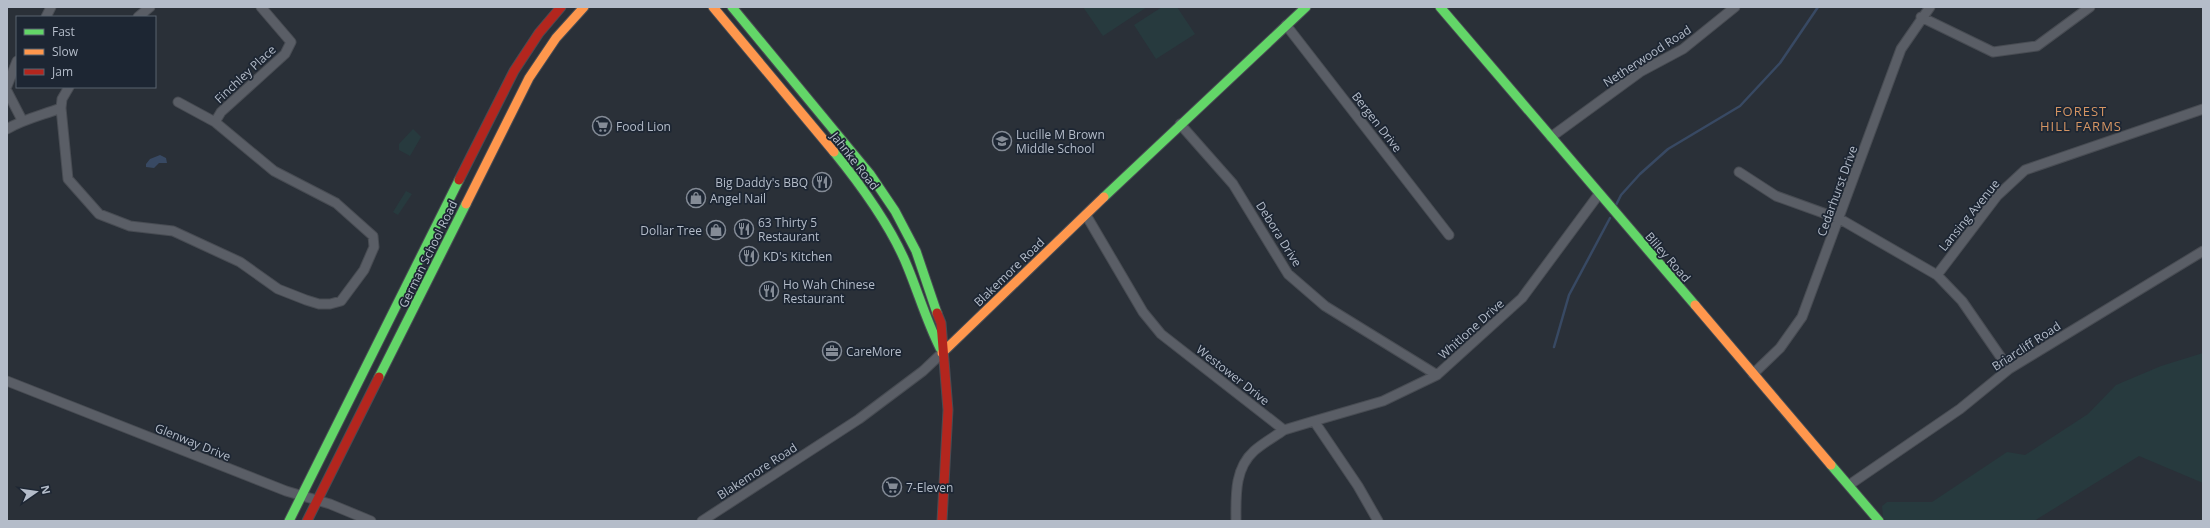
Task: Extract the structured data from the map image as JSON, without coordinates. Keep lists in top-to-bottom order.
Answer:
{
  "streets": {
    "street": [
      "Netherwood Road",
      "Finchley Place",
      "Bergen Drive",
      "Jahnke Road",
      "Cedarhurst Drive",
      "Lansing Avenue",
      "Debora Drive",
      "German School Road",
      "Bliley Road",
      "Blakemore Road",
      "Whitlone Drive",
      "Briarcliff Road",
      "Westower Drive",
      "Glenway Drive"
    ]
  },
  "crossings": [
    ["Netherwood Road", "Bliley Road"],
    ["Bergen Drive", "Blakemore Road"],
    ["Jahnke Road", "Blakemore Road"],
    ["Cedarhurst Drive", "Bliley Road"],
    ["Debora Drive", "Blakemore Road"],
    ["Debora Drive", "Whitlone Drive"],
    ["German School Road", "Glenway Drive"],
    ["Bliley Road", "Whitlone Drive"],
    ["Bliley Road", "Briarcliff Road"],
    ["Blakemore Road", "Westower Drive"]
  ],
  "districts": ["FOREST HILL FARMS"],
  "places": {
    "supermarket": ["Food Lion", "7-Eleven"],
    "school or university": ["Lucille M Brown Middle School"],
    "restaurant": [
      "Big Daddy's BBQ",
      "63 Thirty 5 Restaurant",
      "KD's Kitchen",
      "Ho Wah Chinese Restaurant"
    ],
    "shop": ["Angel Nail", "Dollar Tree"],
    "office": ["CareMore"]
  },
  "legend": ["Fast", "Slow", "Jam"],
  "north": "right"
}
